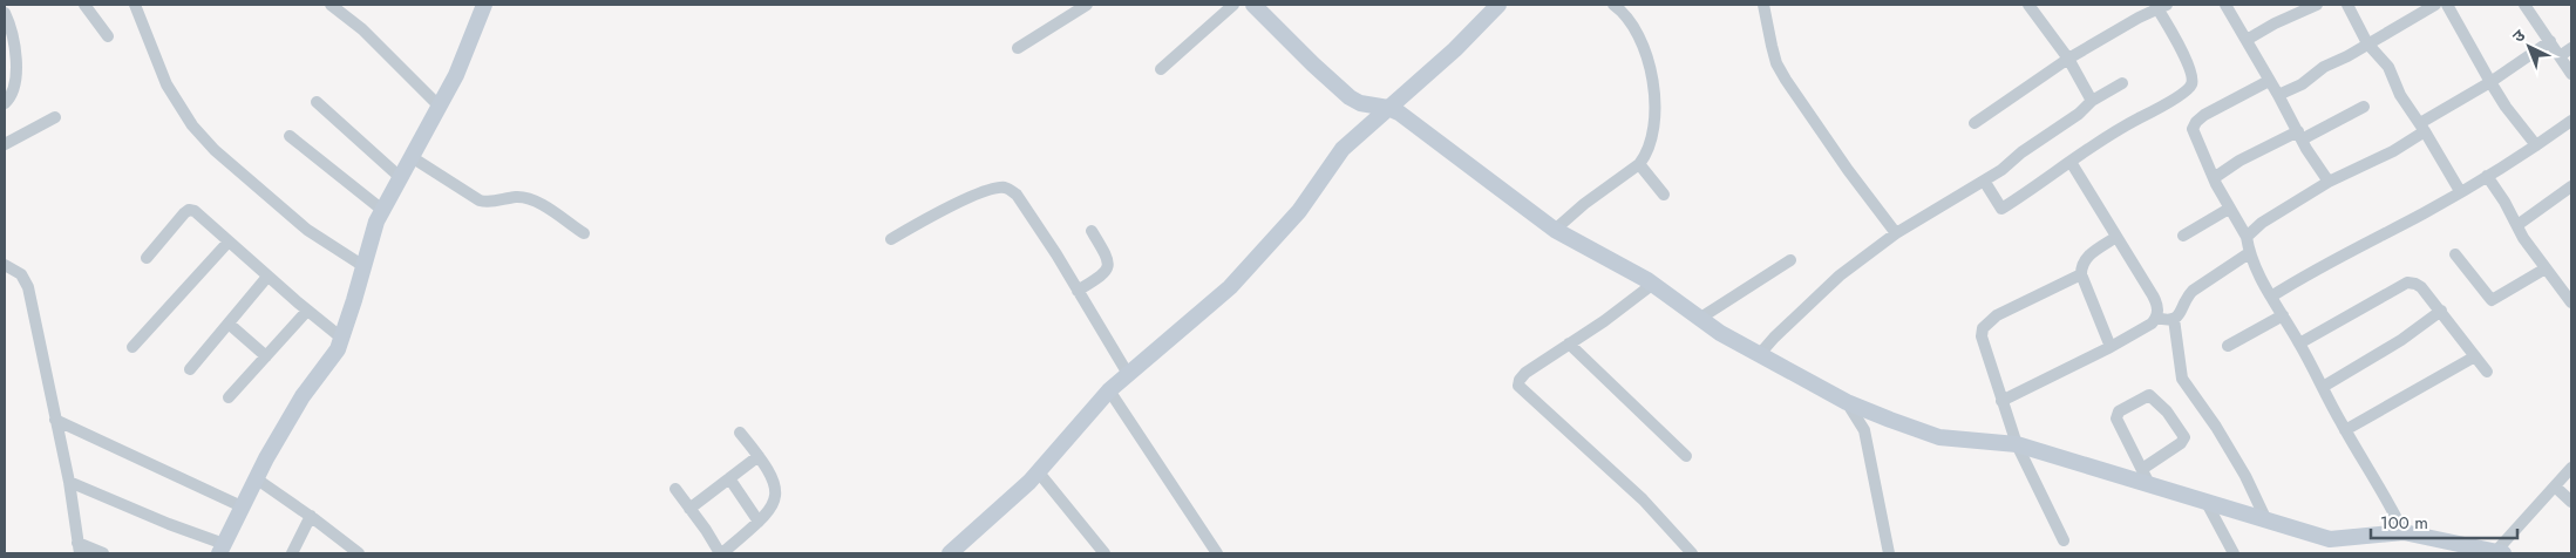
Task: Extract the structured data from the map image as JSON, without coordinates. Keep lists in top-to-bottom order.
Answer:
{
  "scale_bar": "100 m",
  "north": "top left"
}
